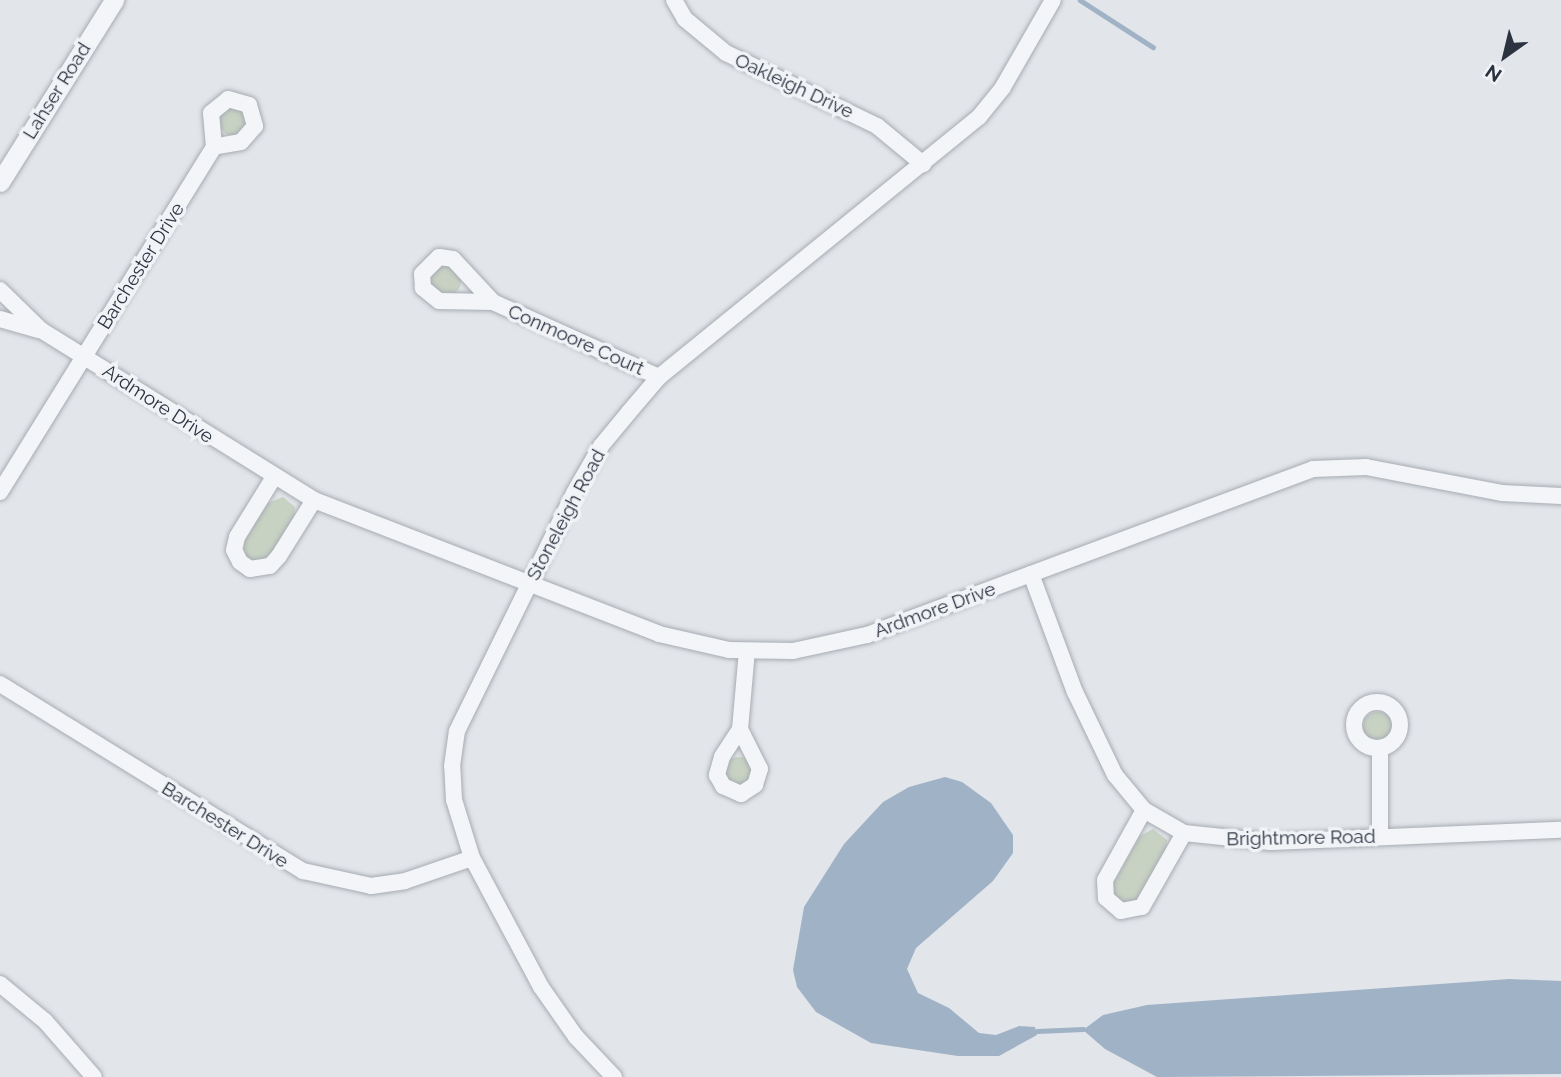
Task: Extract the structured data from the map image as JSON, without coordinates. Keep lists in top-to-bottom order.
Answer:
{
  "streets": {
    "street": [
      "Oakleigh Drive",
      "Lahser Road",
      "Barchester Drive",
      "Conmoore Court",
      "Ardmore Drive",
      "Stoneleigh Road",
      "Brightmore Road"
    ]
  },
  "crossings": [
    ["Oakleigh Drive", "Stoneleigh Road"],
    ["Barchester Drive", "Ardmore Drive"],
    ["Barchester Drive", "Stoneleigh Road"],
    ["Conmoore Court", "Stoneleigh Road"],
    ["Ardmore Drive", "Stoneleigh Road"],
    ["Ardmore Drive", "Brightmore Road"]
  ],
  "north": "bottom left"
}
